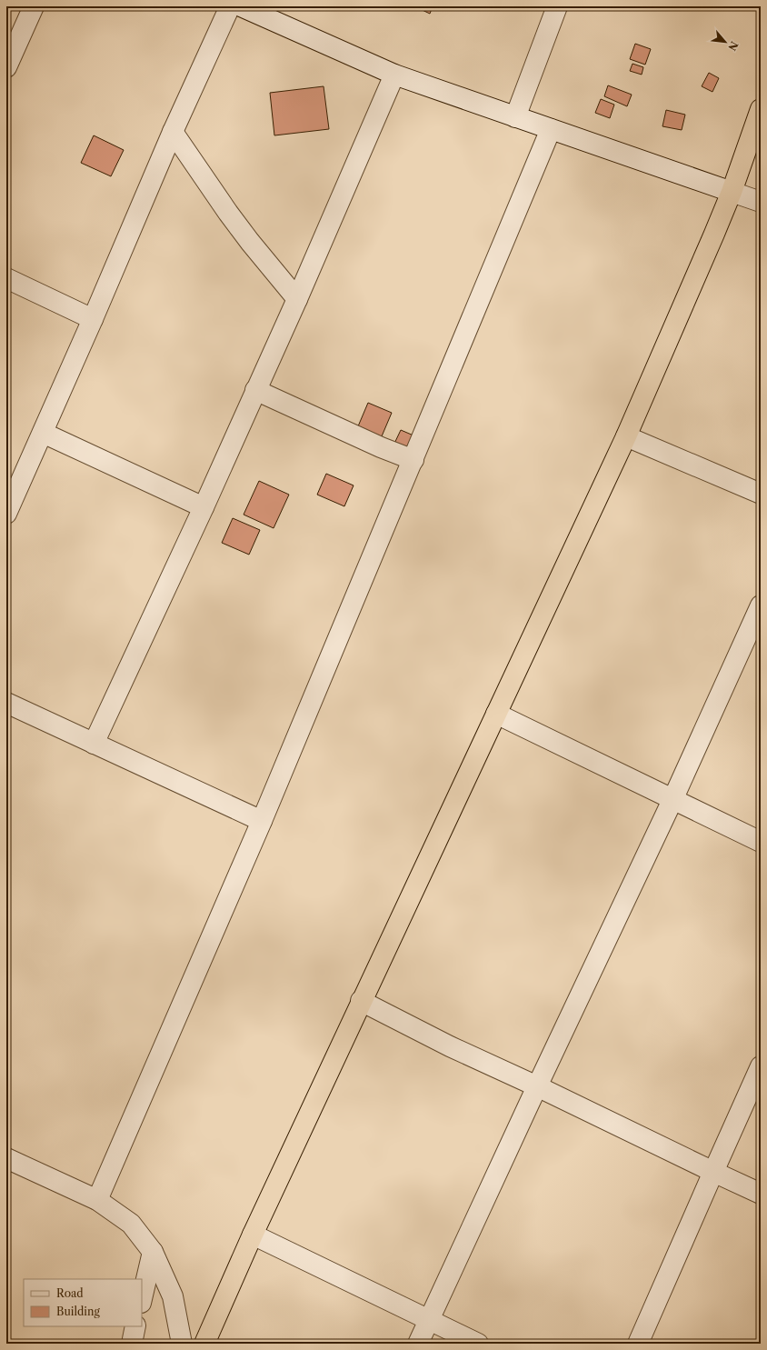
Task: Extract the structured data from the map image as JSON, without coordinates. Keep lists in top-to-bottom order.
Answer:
{
  "legend": ["Road", "Building"],
  "north": "bottom right"
}
